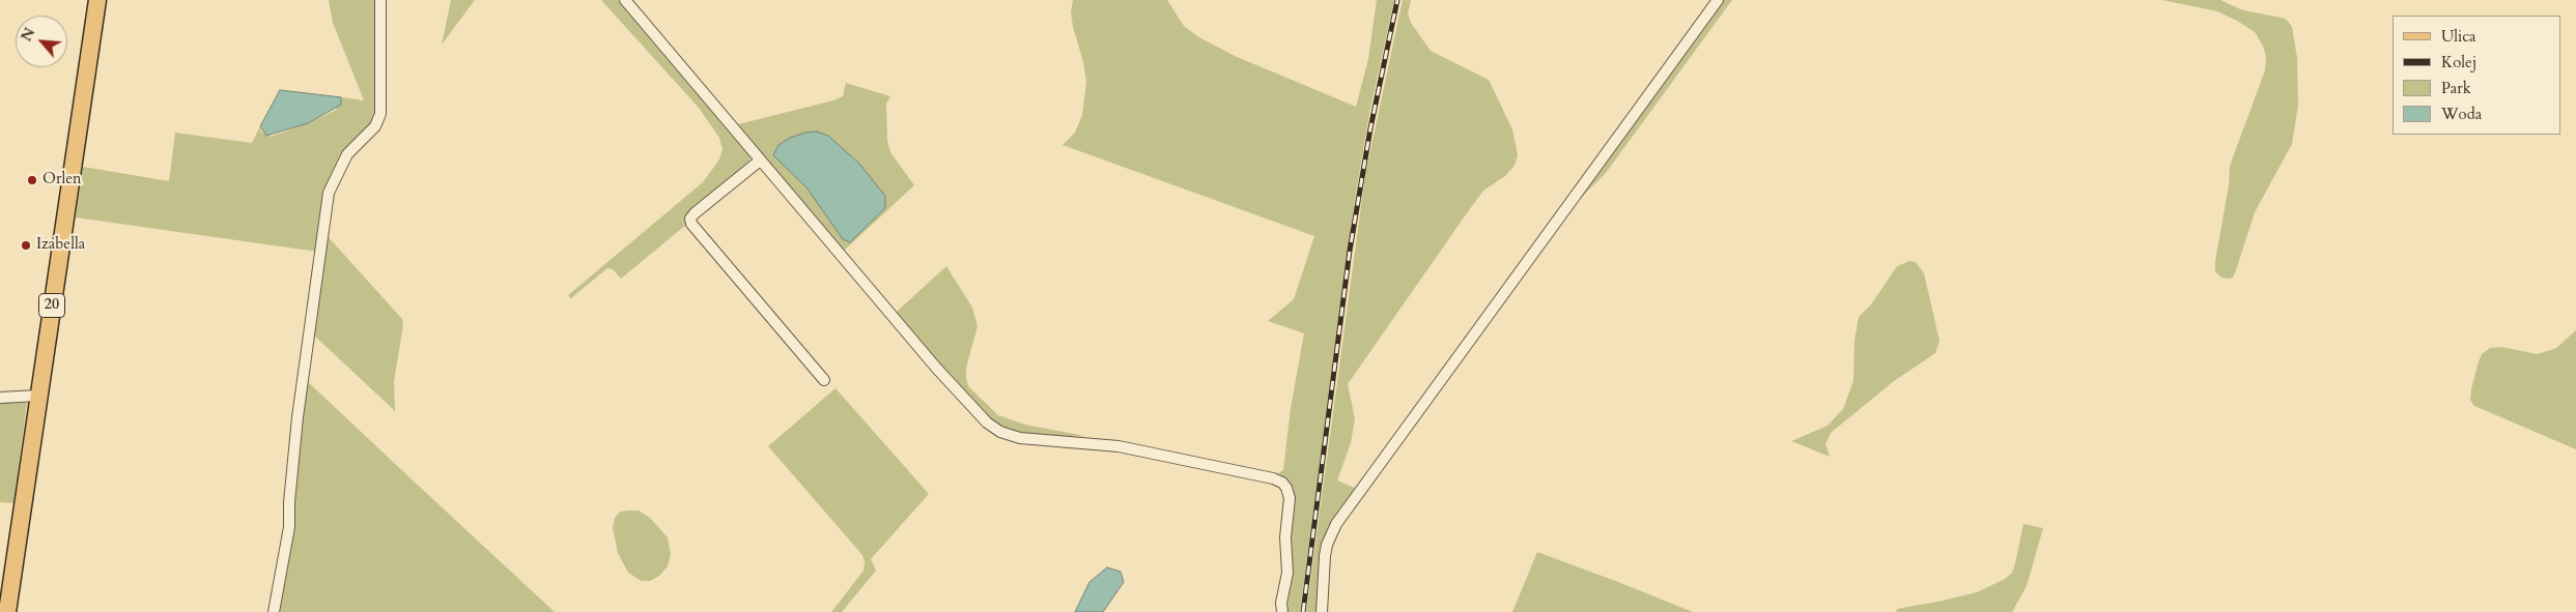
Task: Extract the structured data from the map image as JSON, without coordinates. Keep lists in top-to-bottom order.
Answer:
{
  "streets": {
    "main road": ["20"]
  },
  "places": ["Orlen", "Izabella"],
  "legend": [
    "Ulica",
    "Kolej",
    "Park",
    "Woda"
  ],
  "north": "top left"
}
